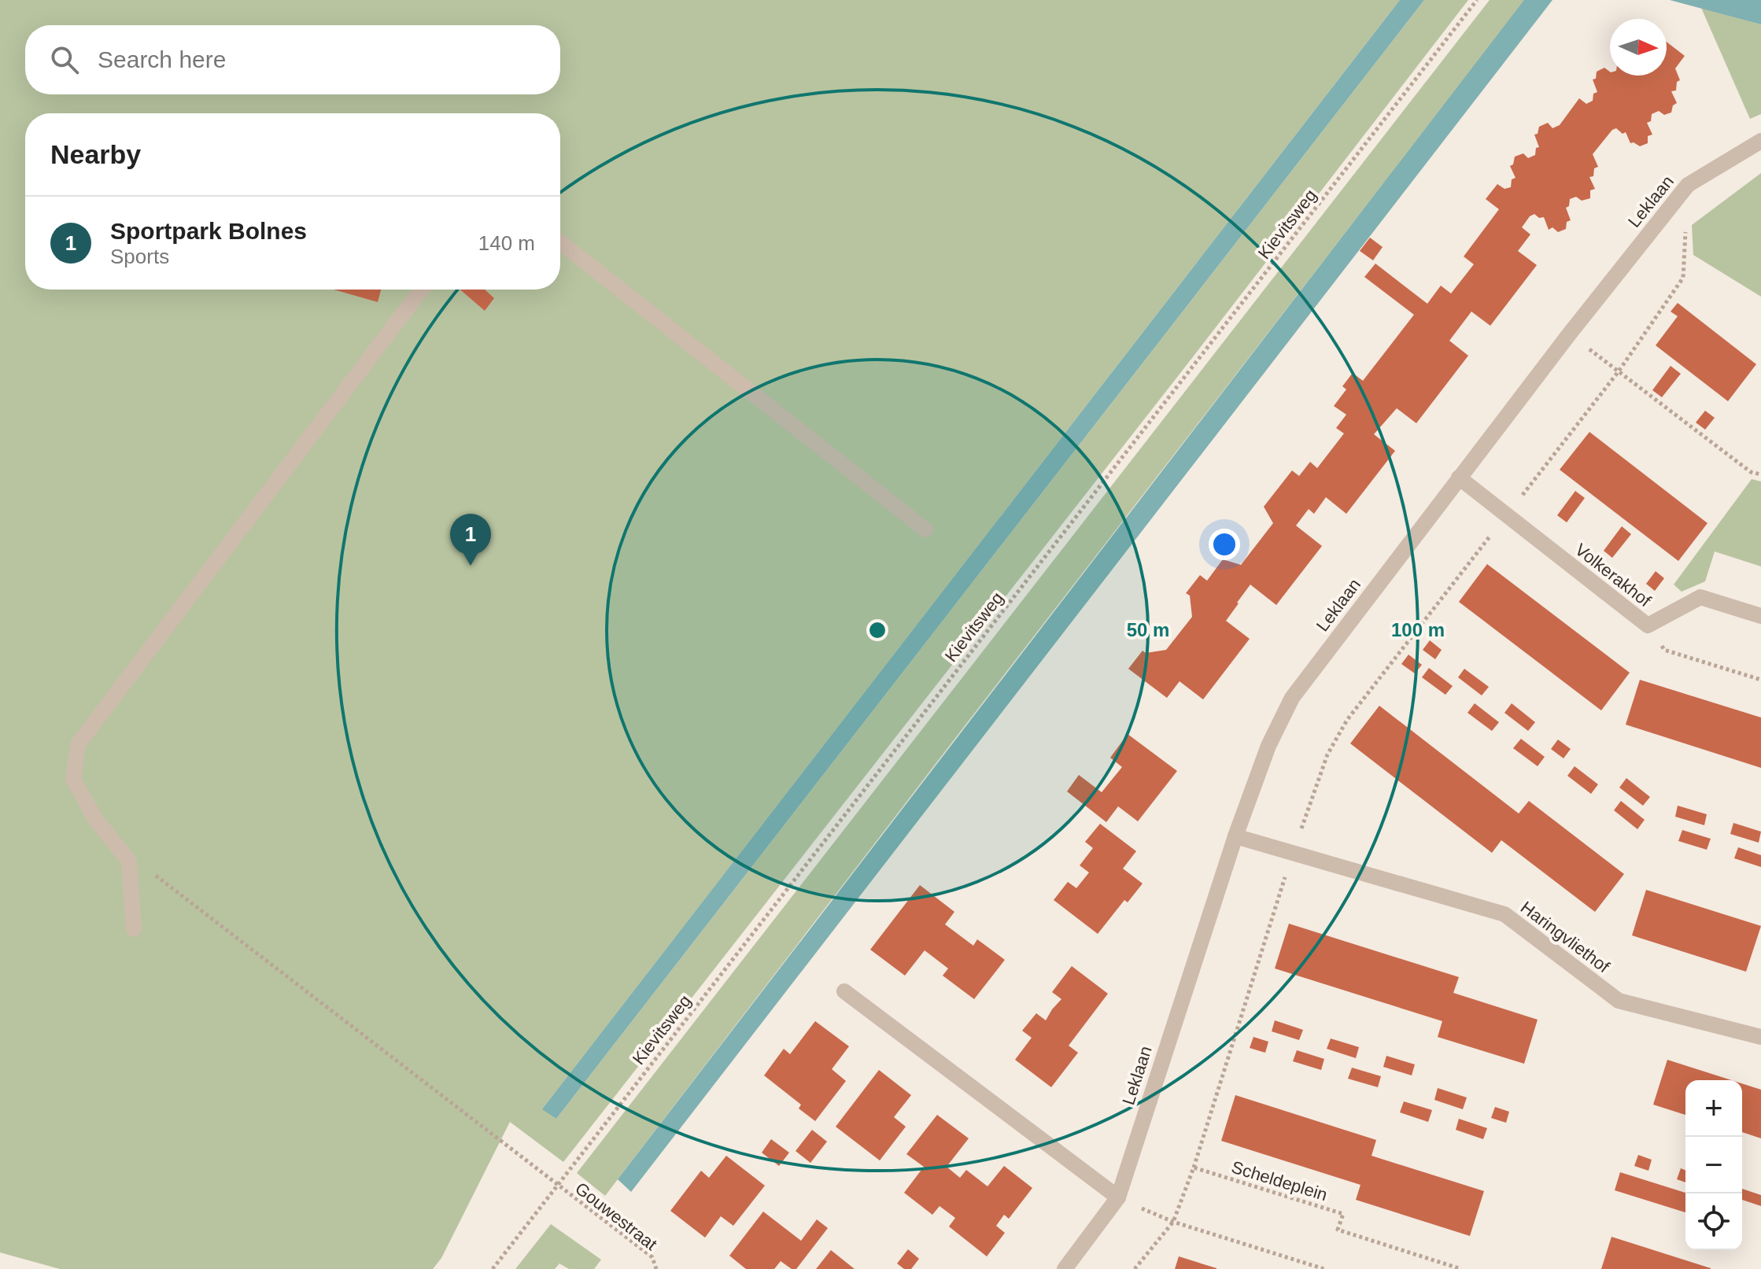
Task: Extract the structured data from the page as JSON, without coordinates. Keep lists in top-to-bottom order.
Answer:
{
  "streets": {
    "street": ["Leklaan", "Volkerakhof", "Haringvliethof"],
    "path": ["Kievitsweg", "Scheldeplein", "Gouwestraat"]
  },
  "crossings": [
    ["Leklaan", "Volkerakhof"],
    ["Leklaan", "Haringvliethof"],
    ["Kievitsweg", "Gouwestraat"]
  ],
  "north": "right",
  "page": {
    "search": "Search here",
    "heading": "Nearby",
    "list": [
      {
        "mark": "1",
        "name": "Sportpark Bolnes",
        "note": "Sports",
        "value": "140 m"
      }
    ],
    "pins": "1",
    "map_buttons": ["+", "−"]
  },
  "rings": ["50 m", "100 m"]
}
